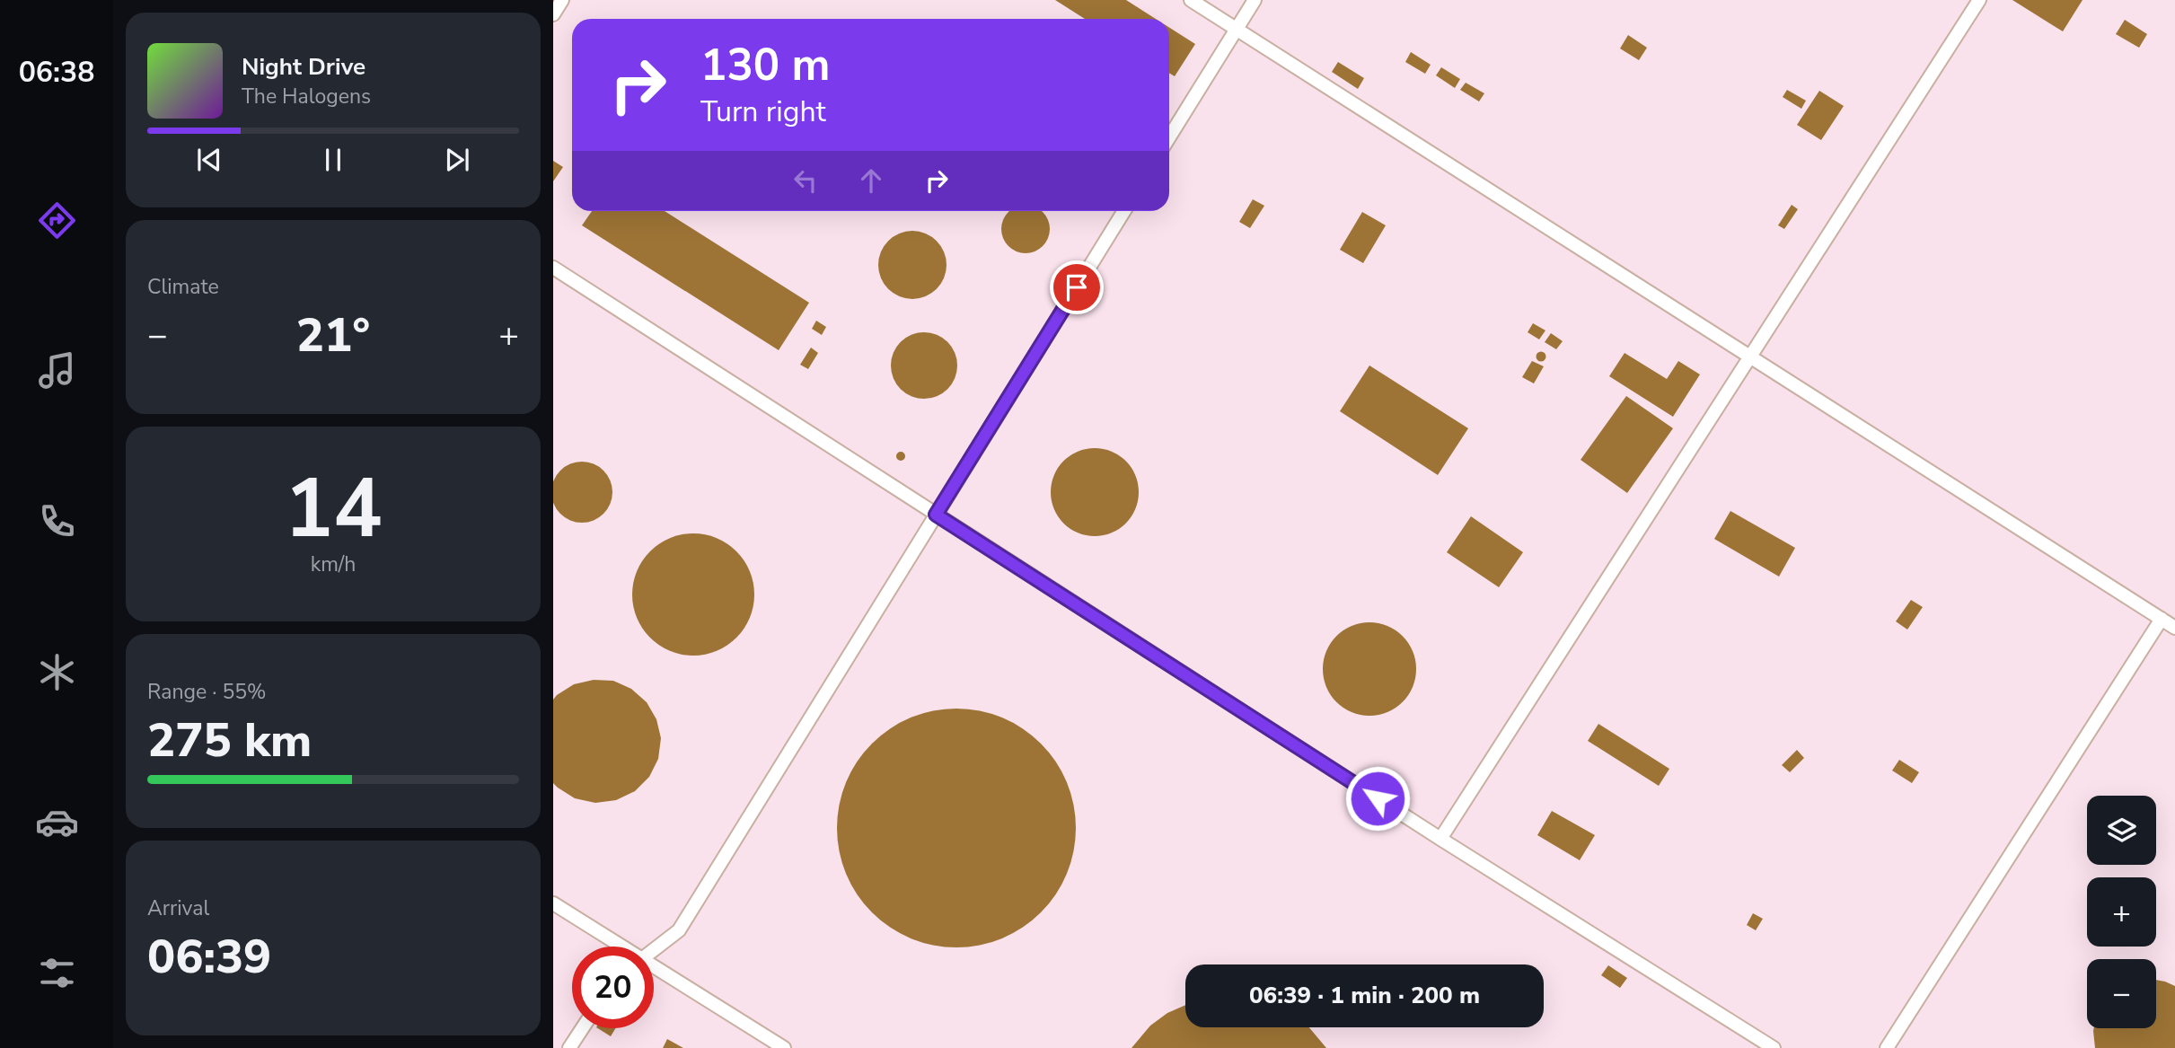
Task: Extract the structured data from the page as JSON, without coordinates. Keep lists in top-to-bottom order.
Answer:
{
  "page": {
    "tabs": "06:38",
    "turn": ["130 m", "Turn right"],
    "song": ["Night Drive", "The Halogens"],
    "tile": [
      "Climate",
      ["14", "km/h"],
      ["Range · 55%", "275 km"],
      ["Arrival", "06:39"]
    ],
    "heat": ["−", "21°", "+"],
    "map_buttons": ["+", "−"],
    "limit": "20",
    "trip": "06:39 · 1 min · 200 m"
  }
}
